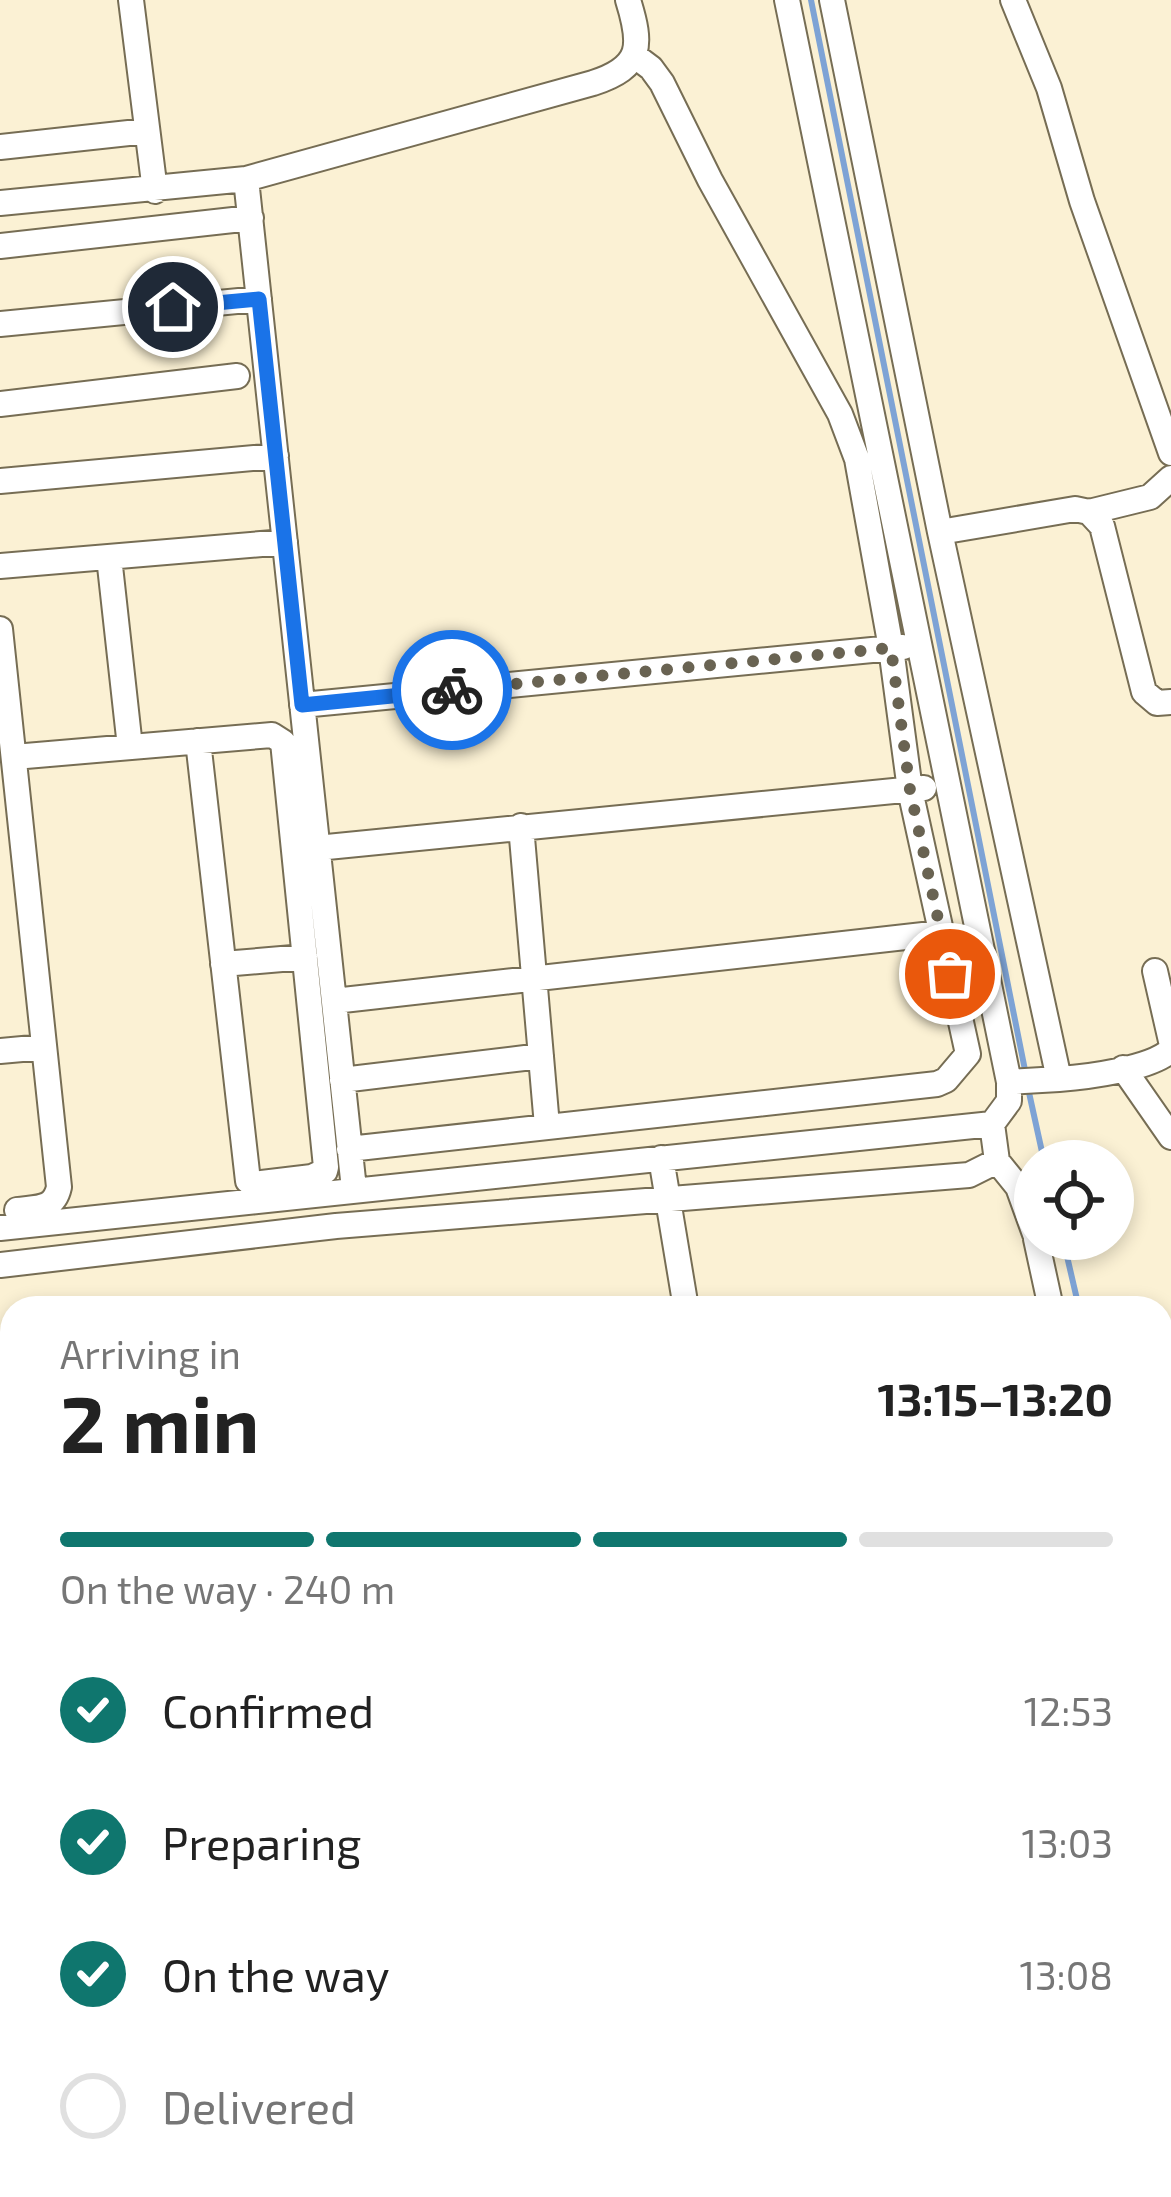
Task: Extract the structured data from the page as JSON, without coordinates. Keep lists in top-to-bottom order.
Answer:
{
  "page": {
    "heading": ["2 min", "Arriving in", "13:15–13:20"],
    "bar": "On the way · 240 m",
    "list": [
      ["Confirmed", "12:53"],
      ["Preparing", "13:03"],
      ["On the way", "13:08"],
      "Delivered"
    ]
  }
}
